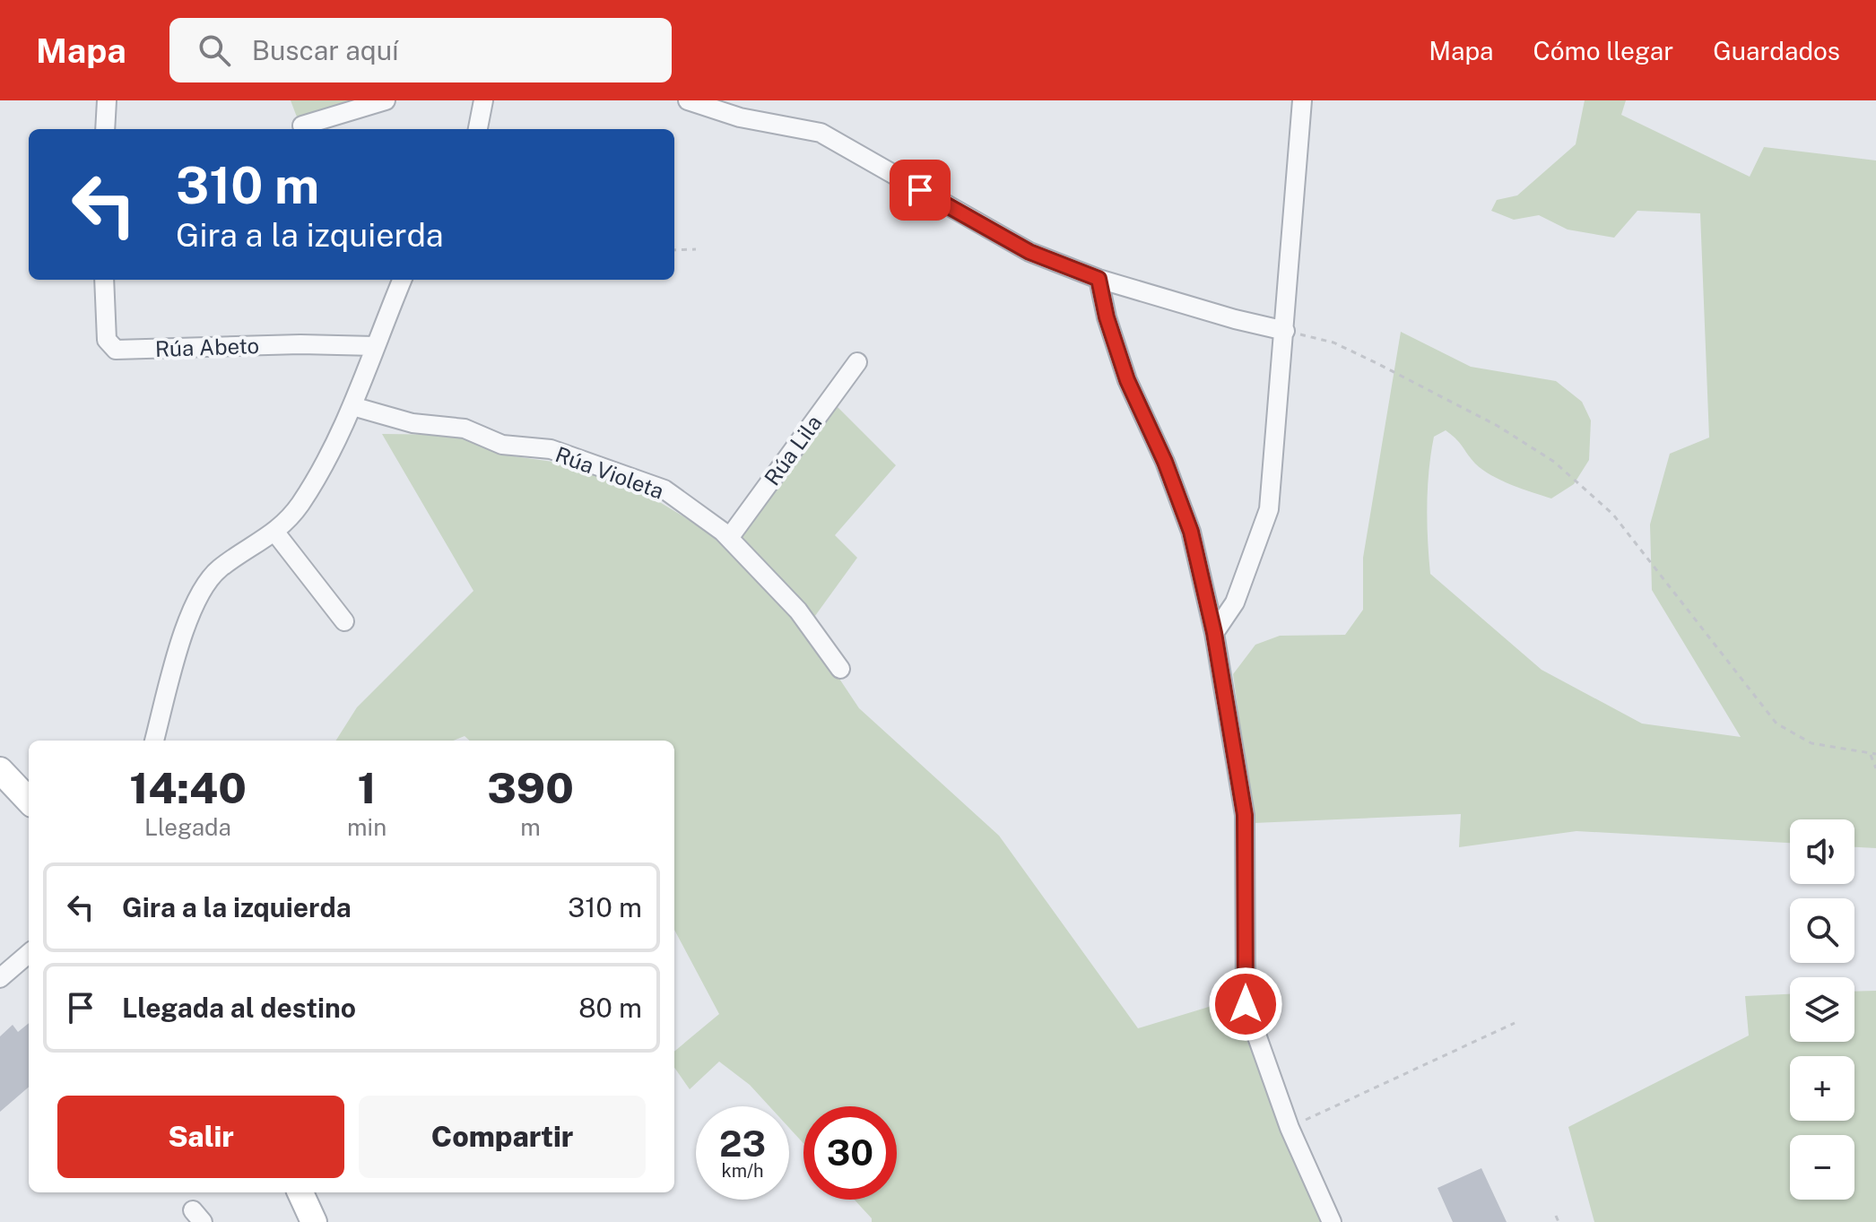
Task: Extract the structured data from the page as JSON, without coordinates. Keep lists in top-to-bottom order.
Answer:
{
  "streets": {
    "street": ["Rúa Abeto", "Rúa Lila", "Rúa Violeta"]
  },
  "crossings": [
    ["Rúa Lila", "Rúa Violeta"]
  ],
  "page": {
    "header": "Mapa",
    "search": "Buscar aquí",
    "nav": ["Mapa", "Cómo llegar", "Guardados"],
    "turn": ["310 m", "Gira a la izquierda"],
    "eta": [
      "14:40",
      "Llegada",
      "1",
      "min",
      "390",
      "m"
    ],
    "map_buttons": ["+", "−"],
    "list": [
      {
        "name": "Gira a la izquierda",
        "value": "310 m"
      },
      {
        "name": "Llegada al destino",
        "value": "80 m"
      }
    ],
    "buttons": ["Salir", "Compartir"],
    "speed": "23 km/h",
    "limit": "30"
  }
}
